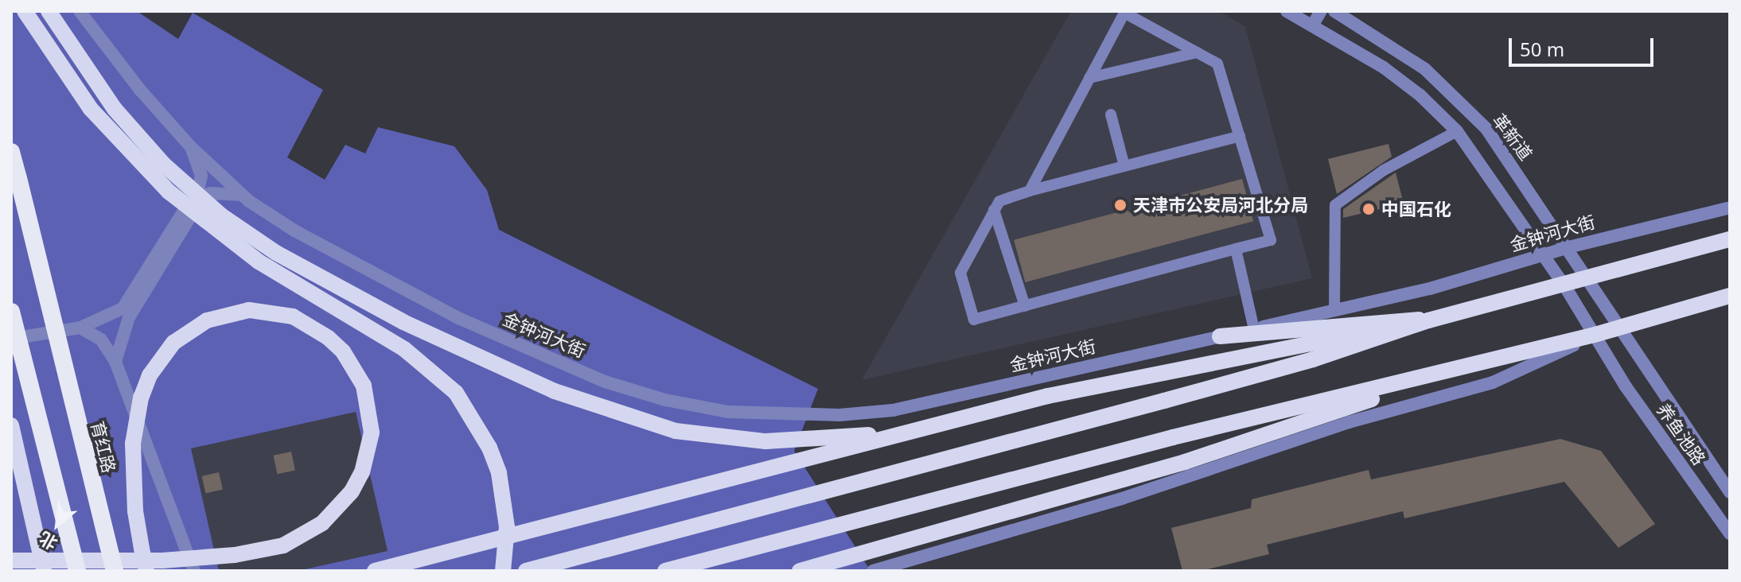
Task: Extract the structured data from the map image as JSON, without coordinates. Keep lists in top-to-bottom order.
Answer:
{
  "streets": {
    "highway": ["育红路"],
    "street": ["革新道", "金钟河大街", "养鱼池路"]
  },
  "crossings": [
    ["革新道", "金钟河大街"],
    ["革新道", "养鱼池路"]
  ],
  "places": ["天津市公安局河北分局", "中国石化"],
  "scale_bar": "50 m",
  "north": "bottom left"
}
